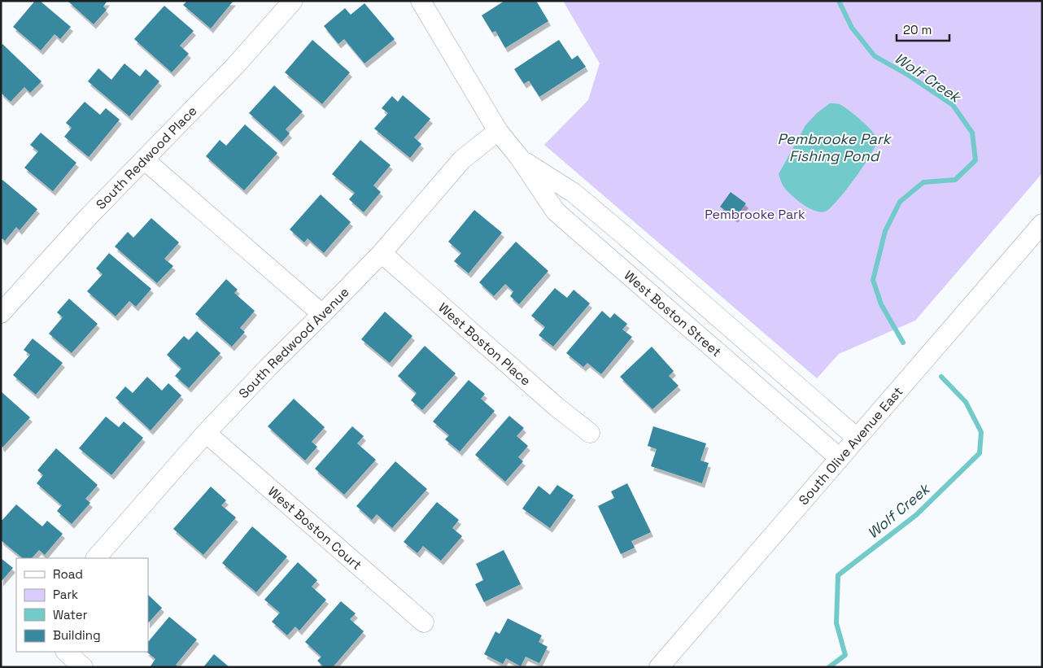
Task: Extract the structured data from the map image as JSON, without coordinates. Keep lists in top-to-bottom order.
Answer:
{
  "streets": {
    "street": [
      "South Redwood Place",
      "West Boston Street",
      "South Redwood Avenue",
      "West Boston Place",
      "South Olive Avenue East",
      "West Boston Court"
    ]
  },
  "crossings": [
    ["West Boston Street", "South Redwood Avenue"],
    ["West Boston Street", "South Olive Avenue East"],
    ["South Redwood Avenue", "West Boston Place"],
    ["South Redwood Avenue", "West Boston Court"]
  ],
  "water": ["Wolf Creek", "Pembrooke Park Fishing Pond"],
  "parks": ["Pembrooke Park"],
  "legend": [
    "Road",
    "Park",
    "Water",
    "Building"
  ],
  "scale_bar": "20 m"
}
